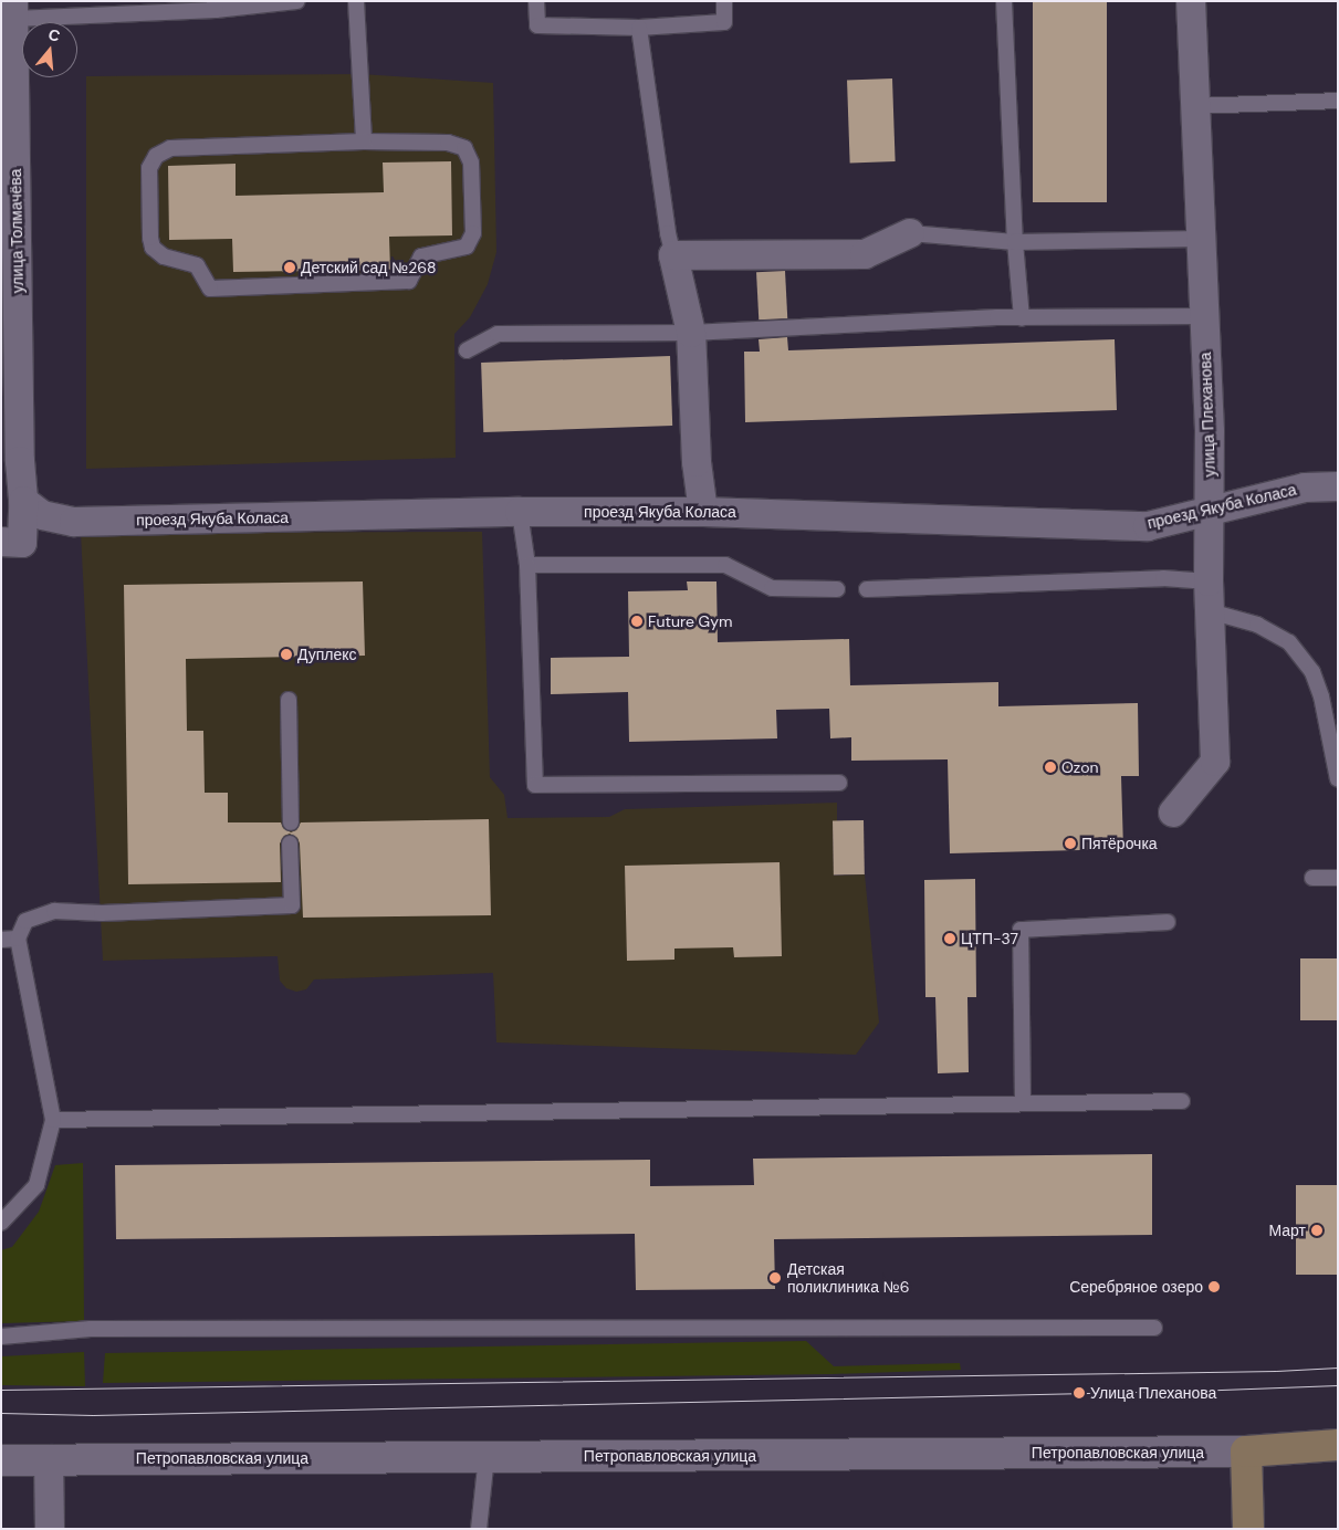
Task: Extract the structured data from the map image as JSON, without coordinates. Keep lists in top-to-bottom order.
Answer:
{
  "streets": {
    "main road": ["Петропавловская улица"],
    "street": ["улица Толмачёва", "улица Плеханова", "проезд Якуба Коласа"]
  },
  "crossings": [
    ["улица Толмачёва", "проезд Якуба Коласа"],
    ["улица Плеханова", "проезд Якуба Коласа"]
  ],
  "places": [
    "Детский сад №268",
    "Future Gym",
    "Дуплекс",
    "Ozon",
    "Пятёрочка",
    "ЦТП-37",
    "Март",
    "Детская поликлиника №6",
    "Серебряное озеро",
    "Улица Плеханова"
  ],
  "north": "top"
}
